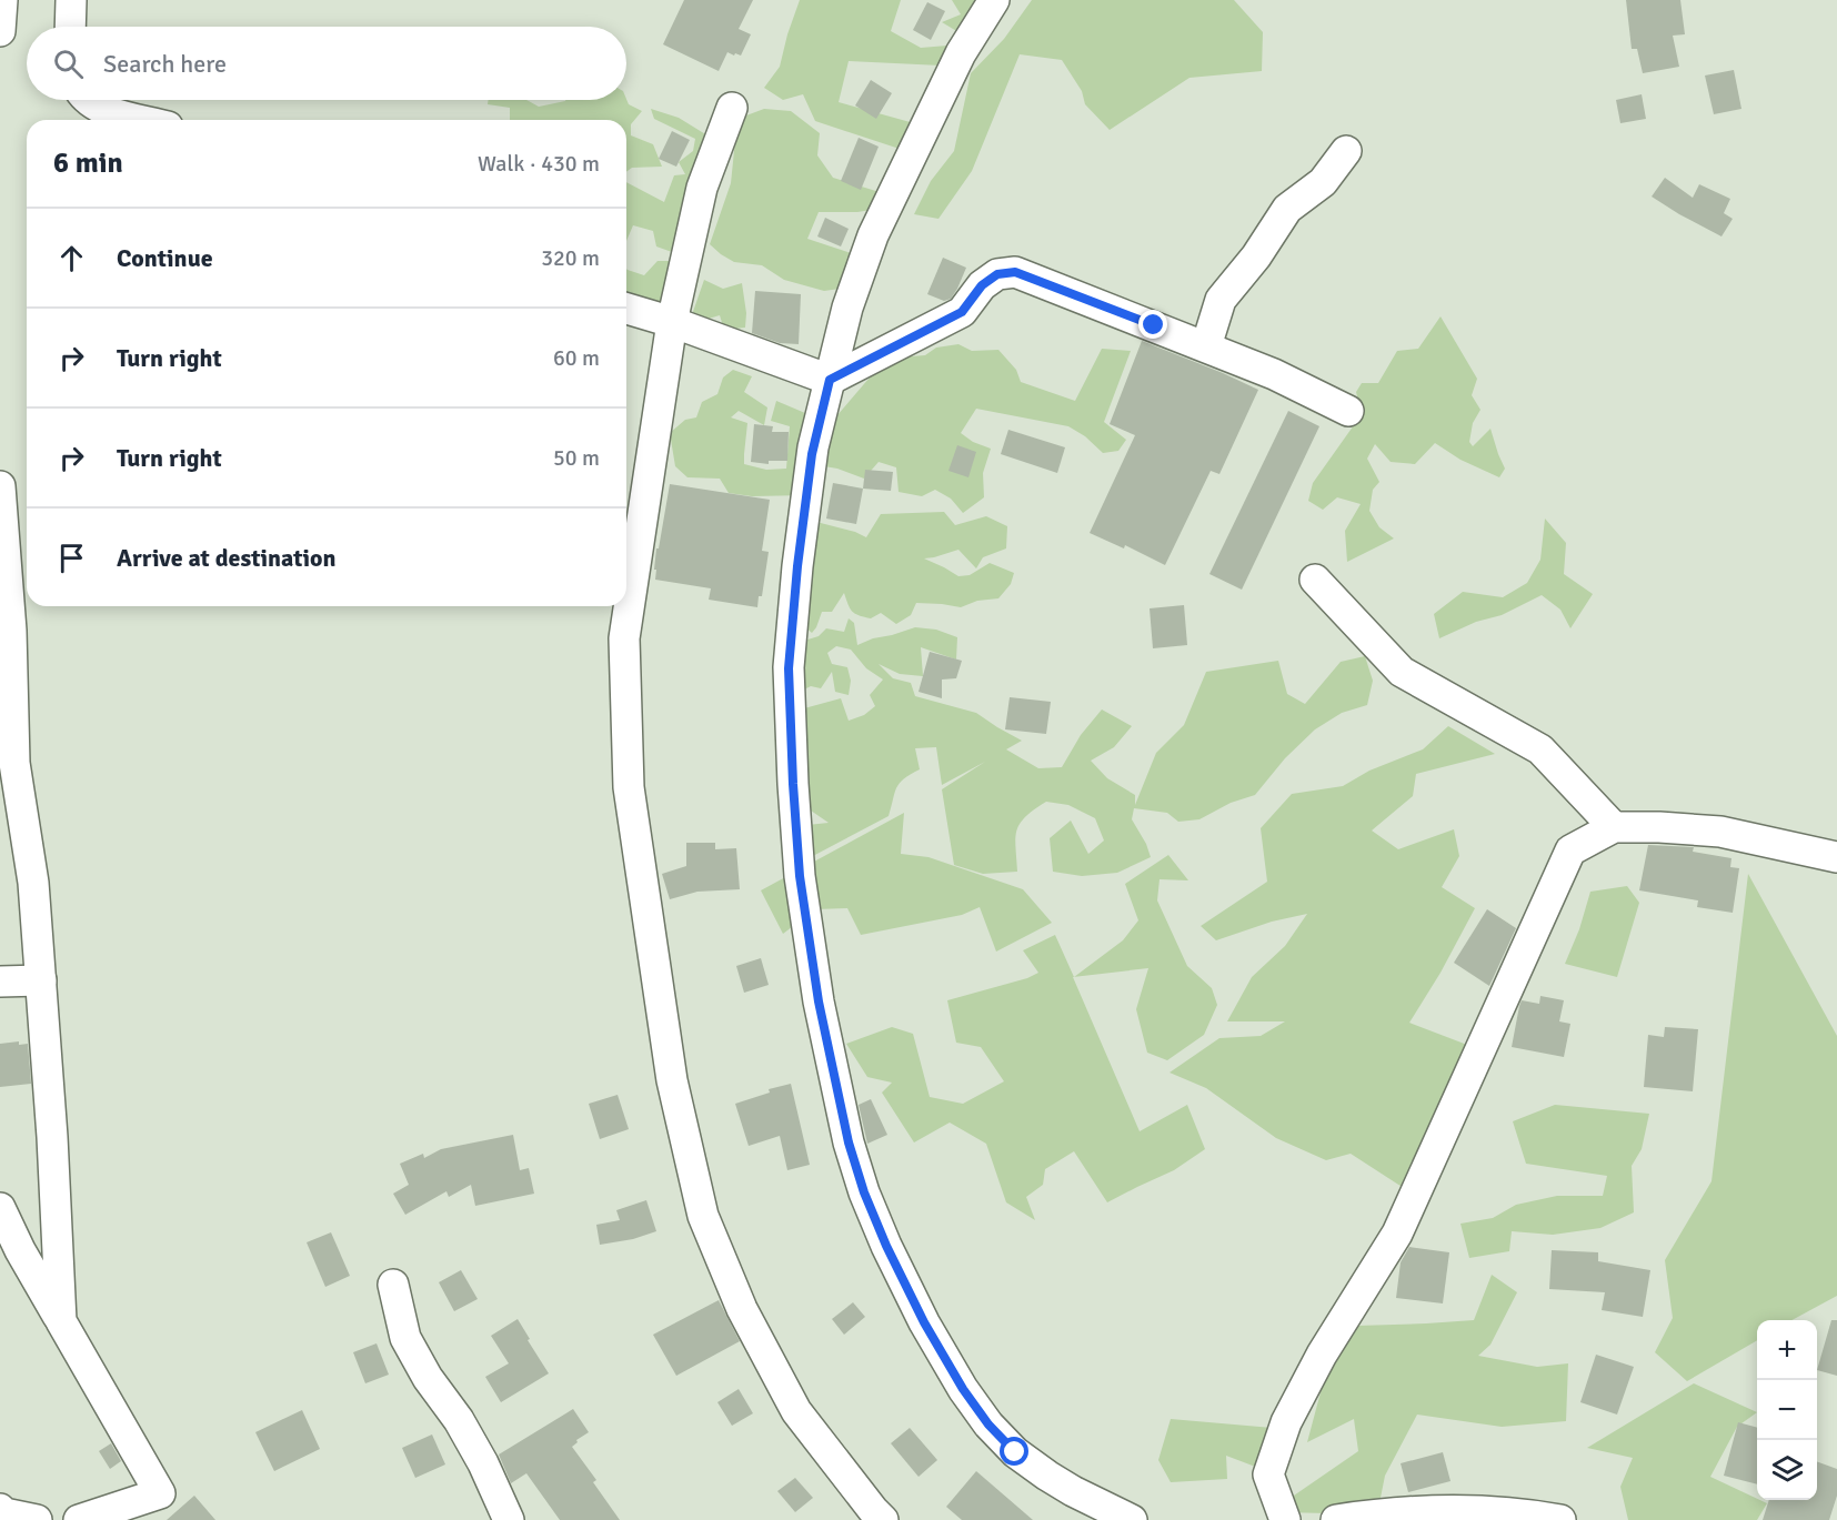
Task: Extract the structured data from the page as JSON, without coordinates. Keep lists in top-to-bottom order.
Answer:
{
  "page": {
    "search": "Search here",
    "heading": ["6 min", "Walk · 430 m"],
    "list": [
      ["Continue", "320 m"],
      ["Turn right", "60 m"],
      ["Turn right", "50 m"],
      "Arrive at destination"
    ],
    "map_buttons": ["+", "−"]
  }
}
